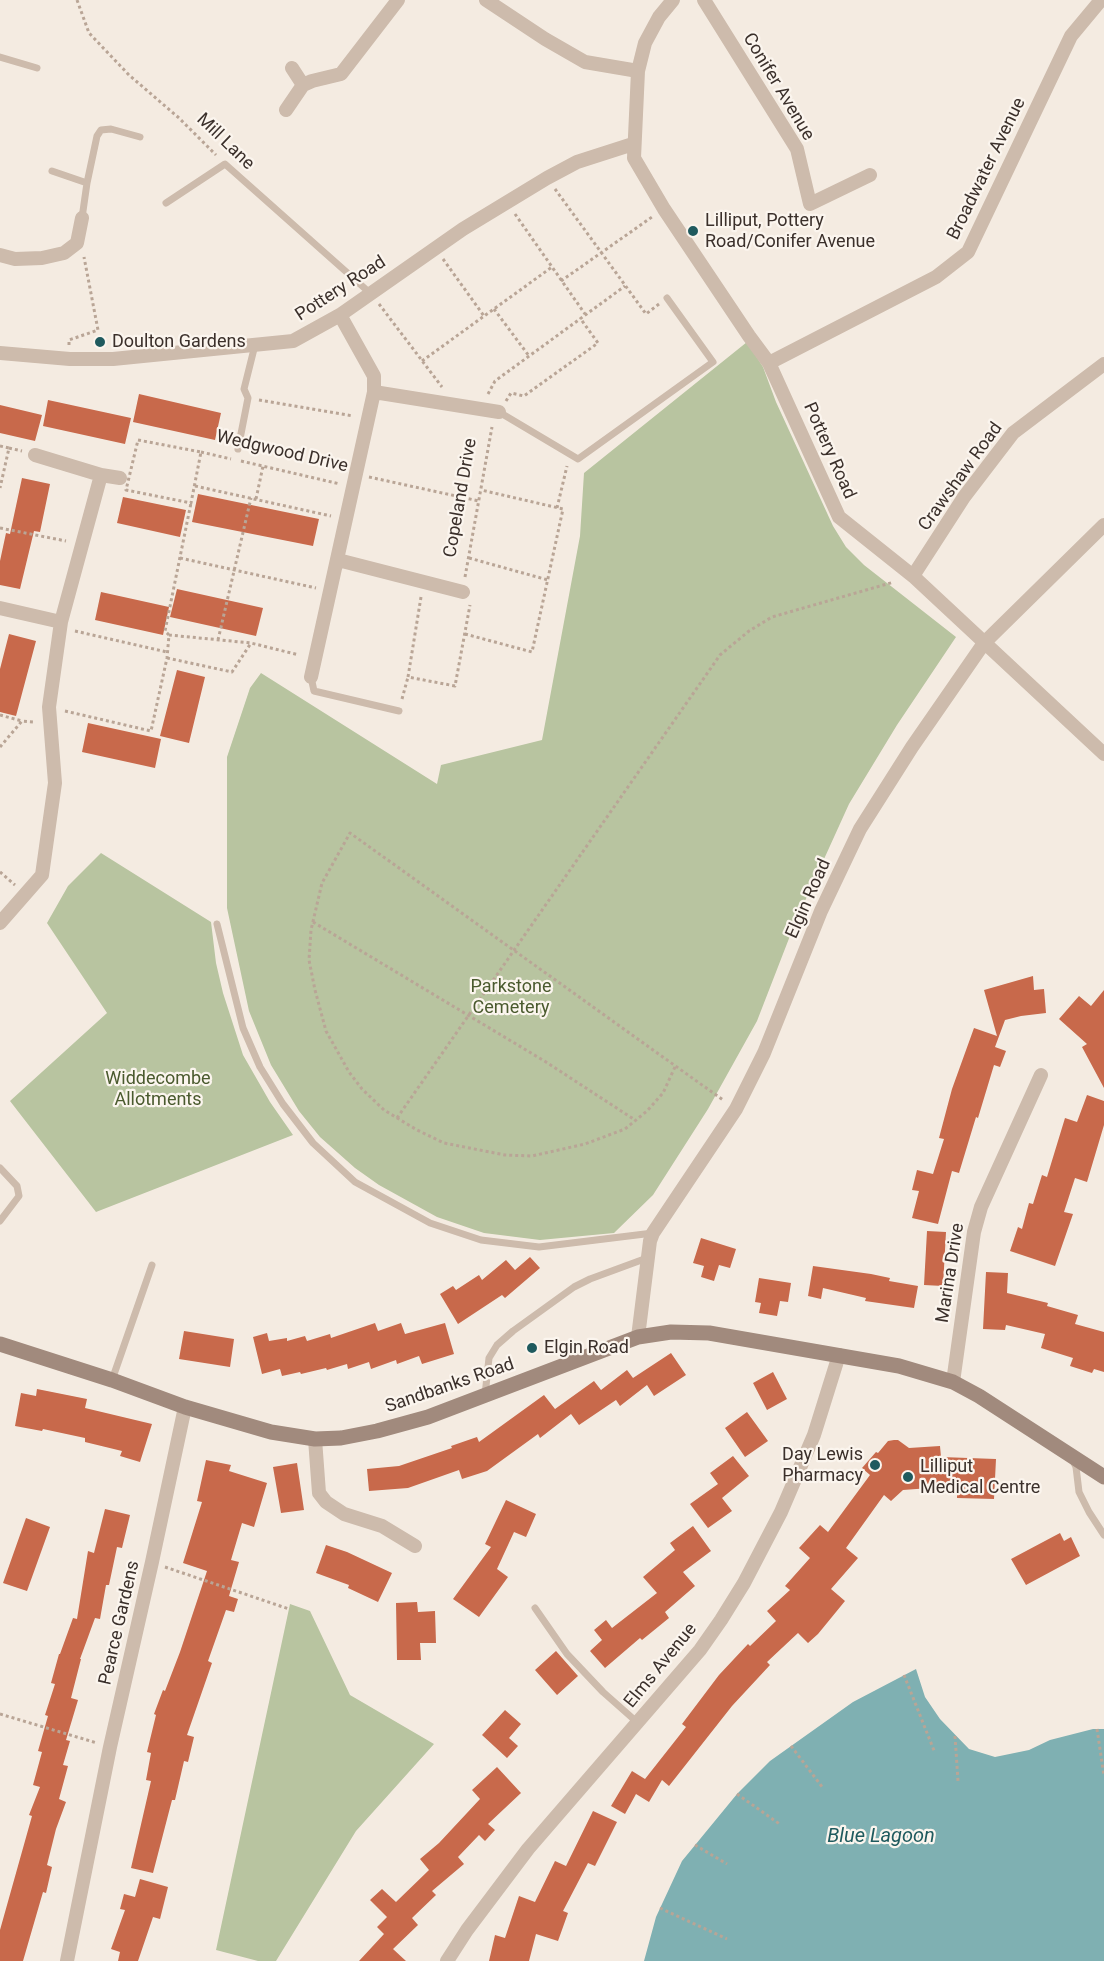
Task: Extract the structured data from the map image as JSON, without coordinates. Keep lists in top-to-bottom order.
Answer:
{
  "streets": {
    "main road": ["Sandbanks Road"],
    "street": [
      "Conifer Avenue",
      "Broadwater Avenue",
      "Pottery Road",
      "Crawshaw Road",
      "Elgin Road",
      "Marina Drive",
      "Pearce Gardens",
      "Elms Avenue"
    ],
    "lane": ["Mill Lane"],
    "path": ["Wedgwood Drive", "Copeland Drive"]
  },
  "crossings": [
    ["Mill Lane", "Pottery Road"],
    ["Broadwater Avenue", "Pottery Road"],
    ["Pottery Road", "Crawshaw Road"],
    ["Pottery Road", "Elgin Road"],
    ["Wedgwood Drive", "Copeland Drive"],
    ["Elgin Road", "Sandbanks Road"],
    ["Marina Drive", "Sandbanks Road"],
    ["Sandbanks Road", "Pearce Gardens"],
    ["Sandbanks Road", "Elms Avenue"]
  ],
  "water": ["Blue Lagoon"],
  "parks": ["Parkstone Cemetery", "Widdecombe Allotments"],
  "places": [
    "Lilliput, Pottery Road/Conifer Avenue",
    "Doulton Gardens",
    "Elgin Road",
    "Day Lewis Pharmacy",
    "Lilliput Medical Centre"
  ]
}
